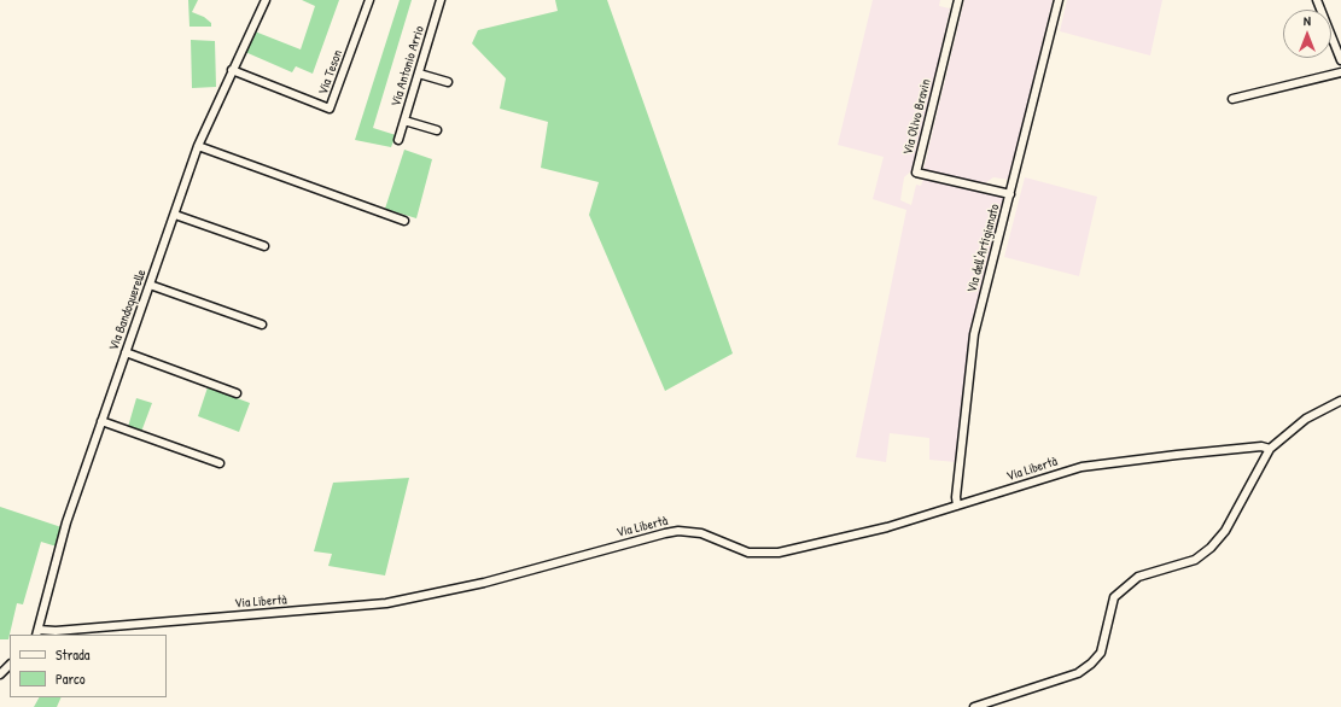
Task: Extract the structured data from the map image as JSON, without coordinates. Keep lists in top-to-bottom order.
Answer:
{
  "streets": {
    "street": [
      "Via Antonio Arrio",
      "Via Teson",
      "Via Olivo Bravin",
      "Via dell'Artigianato",
      "Via Bandoquerelle",
      "Via Libertà"
    ]
  },
  "crossings": [
    ["Via Teson", "Via Bandoquerelle"],
    ["Via Olivo Bravin", "Via dell'Artigianato"],
    ["Via dell'Artigianato", "Via Libertà"],
    ["Via Bandoquerelle", "Via Libertà"]
  ],
  "legend": ["Strada", "Parco"],
  "north": "top"
}
